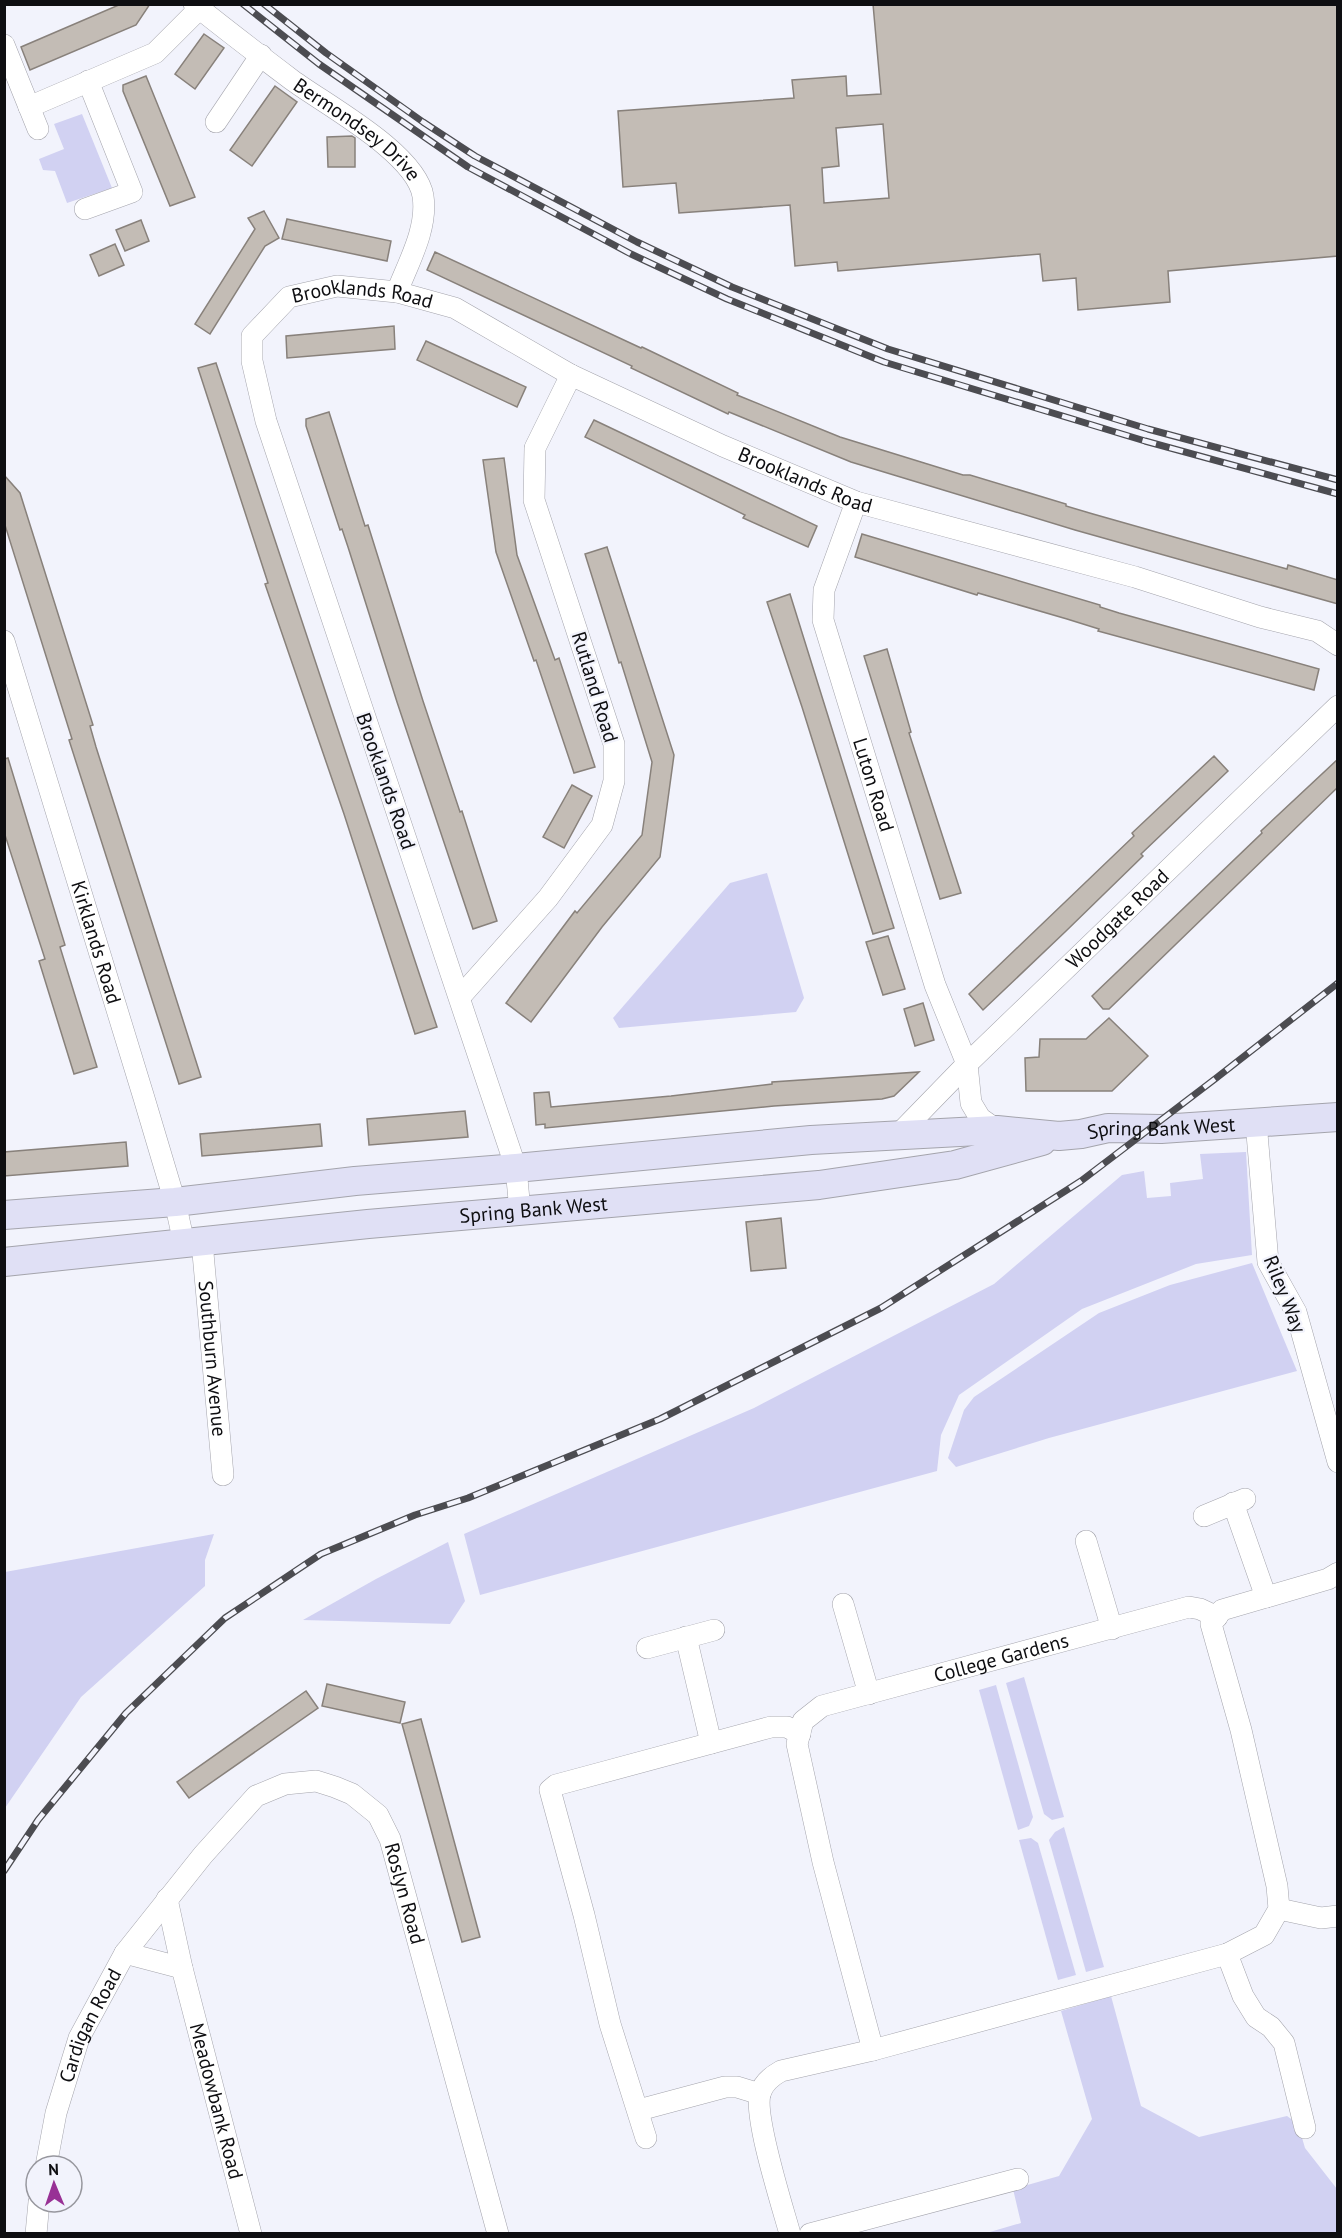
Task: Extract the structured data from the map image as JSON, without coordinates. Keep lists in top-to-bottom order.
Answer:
{
  "streets": {
    "street": [
      "Bermondsey Drive",
      "Brooklands Road",
      "Rutland Road",
      "Luton Road",
      "Woodgate Road",
      "Kirklands Road",
      "Spring Bank West",
      "Riley Way",
      "Southburn Avenue",
      "College Gardens",
      "Roslyn Road",
      "Cardigan Road",
      "Meadowbank Road"
    ]
  },
  "crossings": [
    ["Bermondsey Drive", "Brooklands Road"],
    ["Brooklands Road", "Rutland Road"],
    ["Brooklands Road", "Luton Road"],
    ["Brooklands Road", "Spring Bank West"],
    ["Luton Road", "Woodgate Road"],
    ["Luton Road", "Spring Bank West"],
    ["Woodgate Road", "Spring Bank West"],
    ["Kirklands Road", "Spring Bank West"],
    ["Kirklands Road", "Southburn Avenue"],
    ["Spring Bank West", "Riley Way"],
    ["Spring Bank West", "Southburn Avenue"],
    ["Roslyn Road", "Cardigan Road"],
    ["Roslyn Road", "Meadowbank Road"],
    ["Cardigan Road", "Meadowbank Road"]
  ],
  "north": "top"
}
